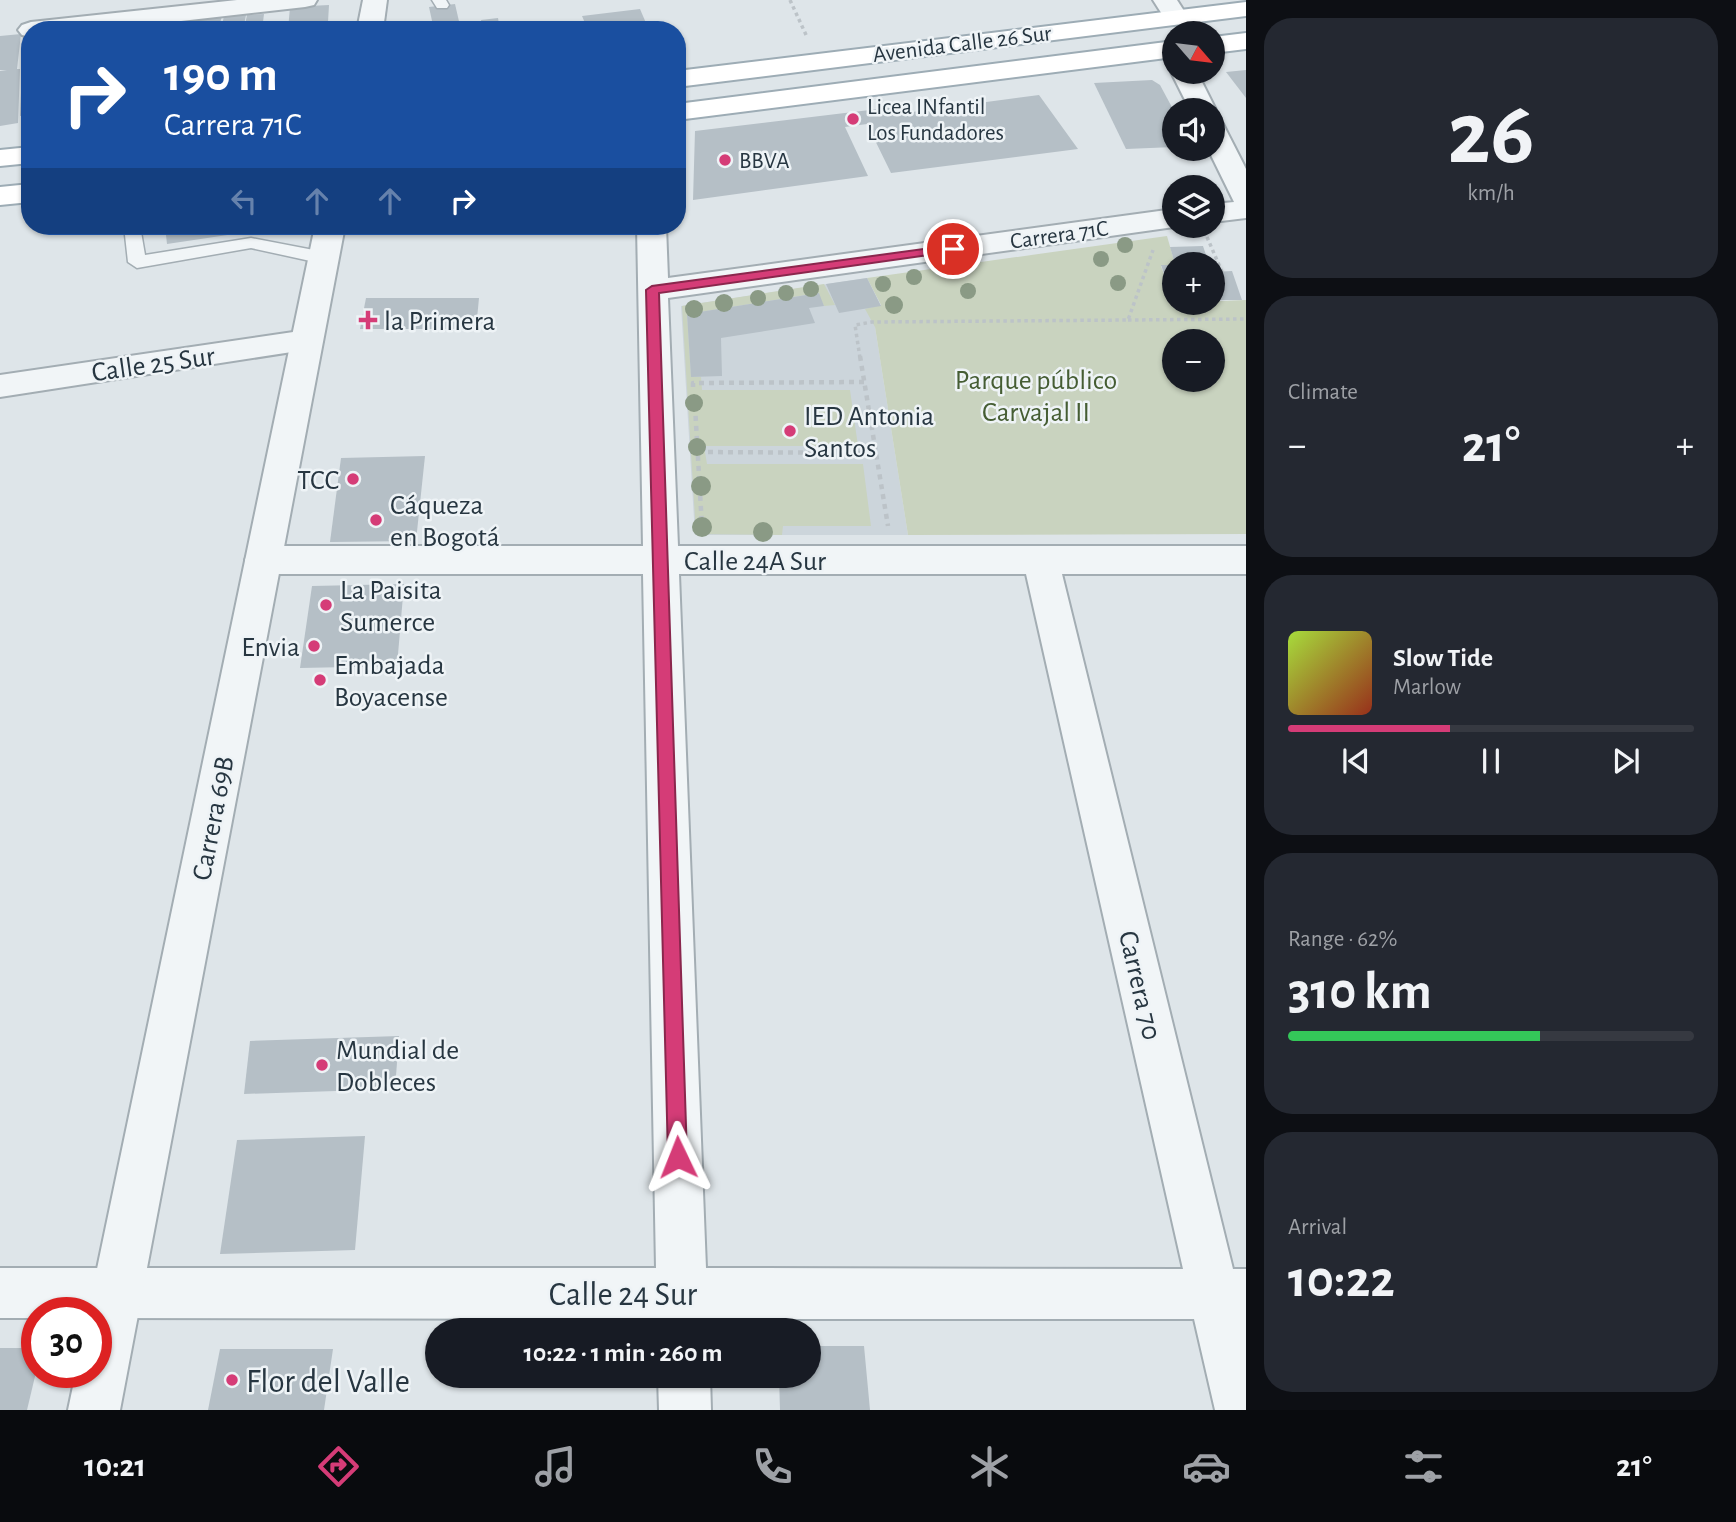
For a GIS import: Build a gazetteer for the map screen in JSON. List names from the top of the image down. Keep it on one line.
{"streets":{"main road":["Avenida Calle 26 Sur"],"street":["Carrera 71C","Calle 25 Sur","Calle 24A Sur","Carrera 69B","Carrera 70","Calle 24 Sur"]},"crossings":[["Calle 25 Sur","Carrera 69B"],["Calle 24A Sur","Carrera 69B"],["Calle 24A Sur","Carrera 70"],["Carrera 69B","Calle 24 Sur"],["Carrera 70","Calle 24 Sur"]],"parks":["Parque público Carvajal II"],"places":{"other":["Licea INfantil Los Fundadores","BBVA","IED Antonia Santos","TCC","Cáqueza en Bogotá","La Paisita Sumerce","Envia","Embajada Boyacense","Mundial de Dobleces","Flor del Valle"],"health":["la Primera"]},"north":"bottom right","page":{"tile":[["26","km/h"],"Climate",["Range · 62%","310 km"],["Arrival","10:22"]],"map_buttons":["+","−"],"turn":["190 m","Carrera 71C"],"heat":["−","21°","+"],"song":["Slow Tide","Marlow"],"limit":"30","trip":"10:22 · 1 min · 260 m","tabs":["10:21","21°"]}}
